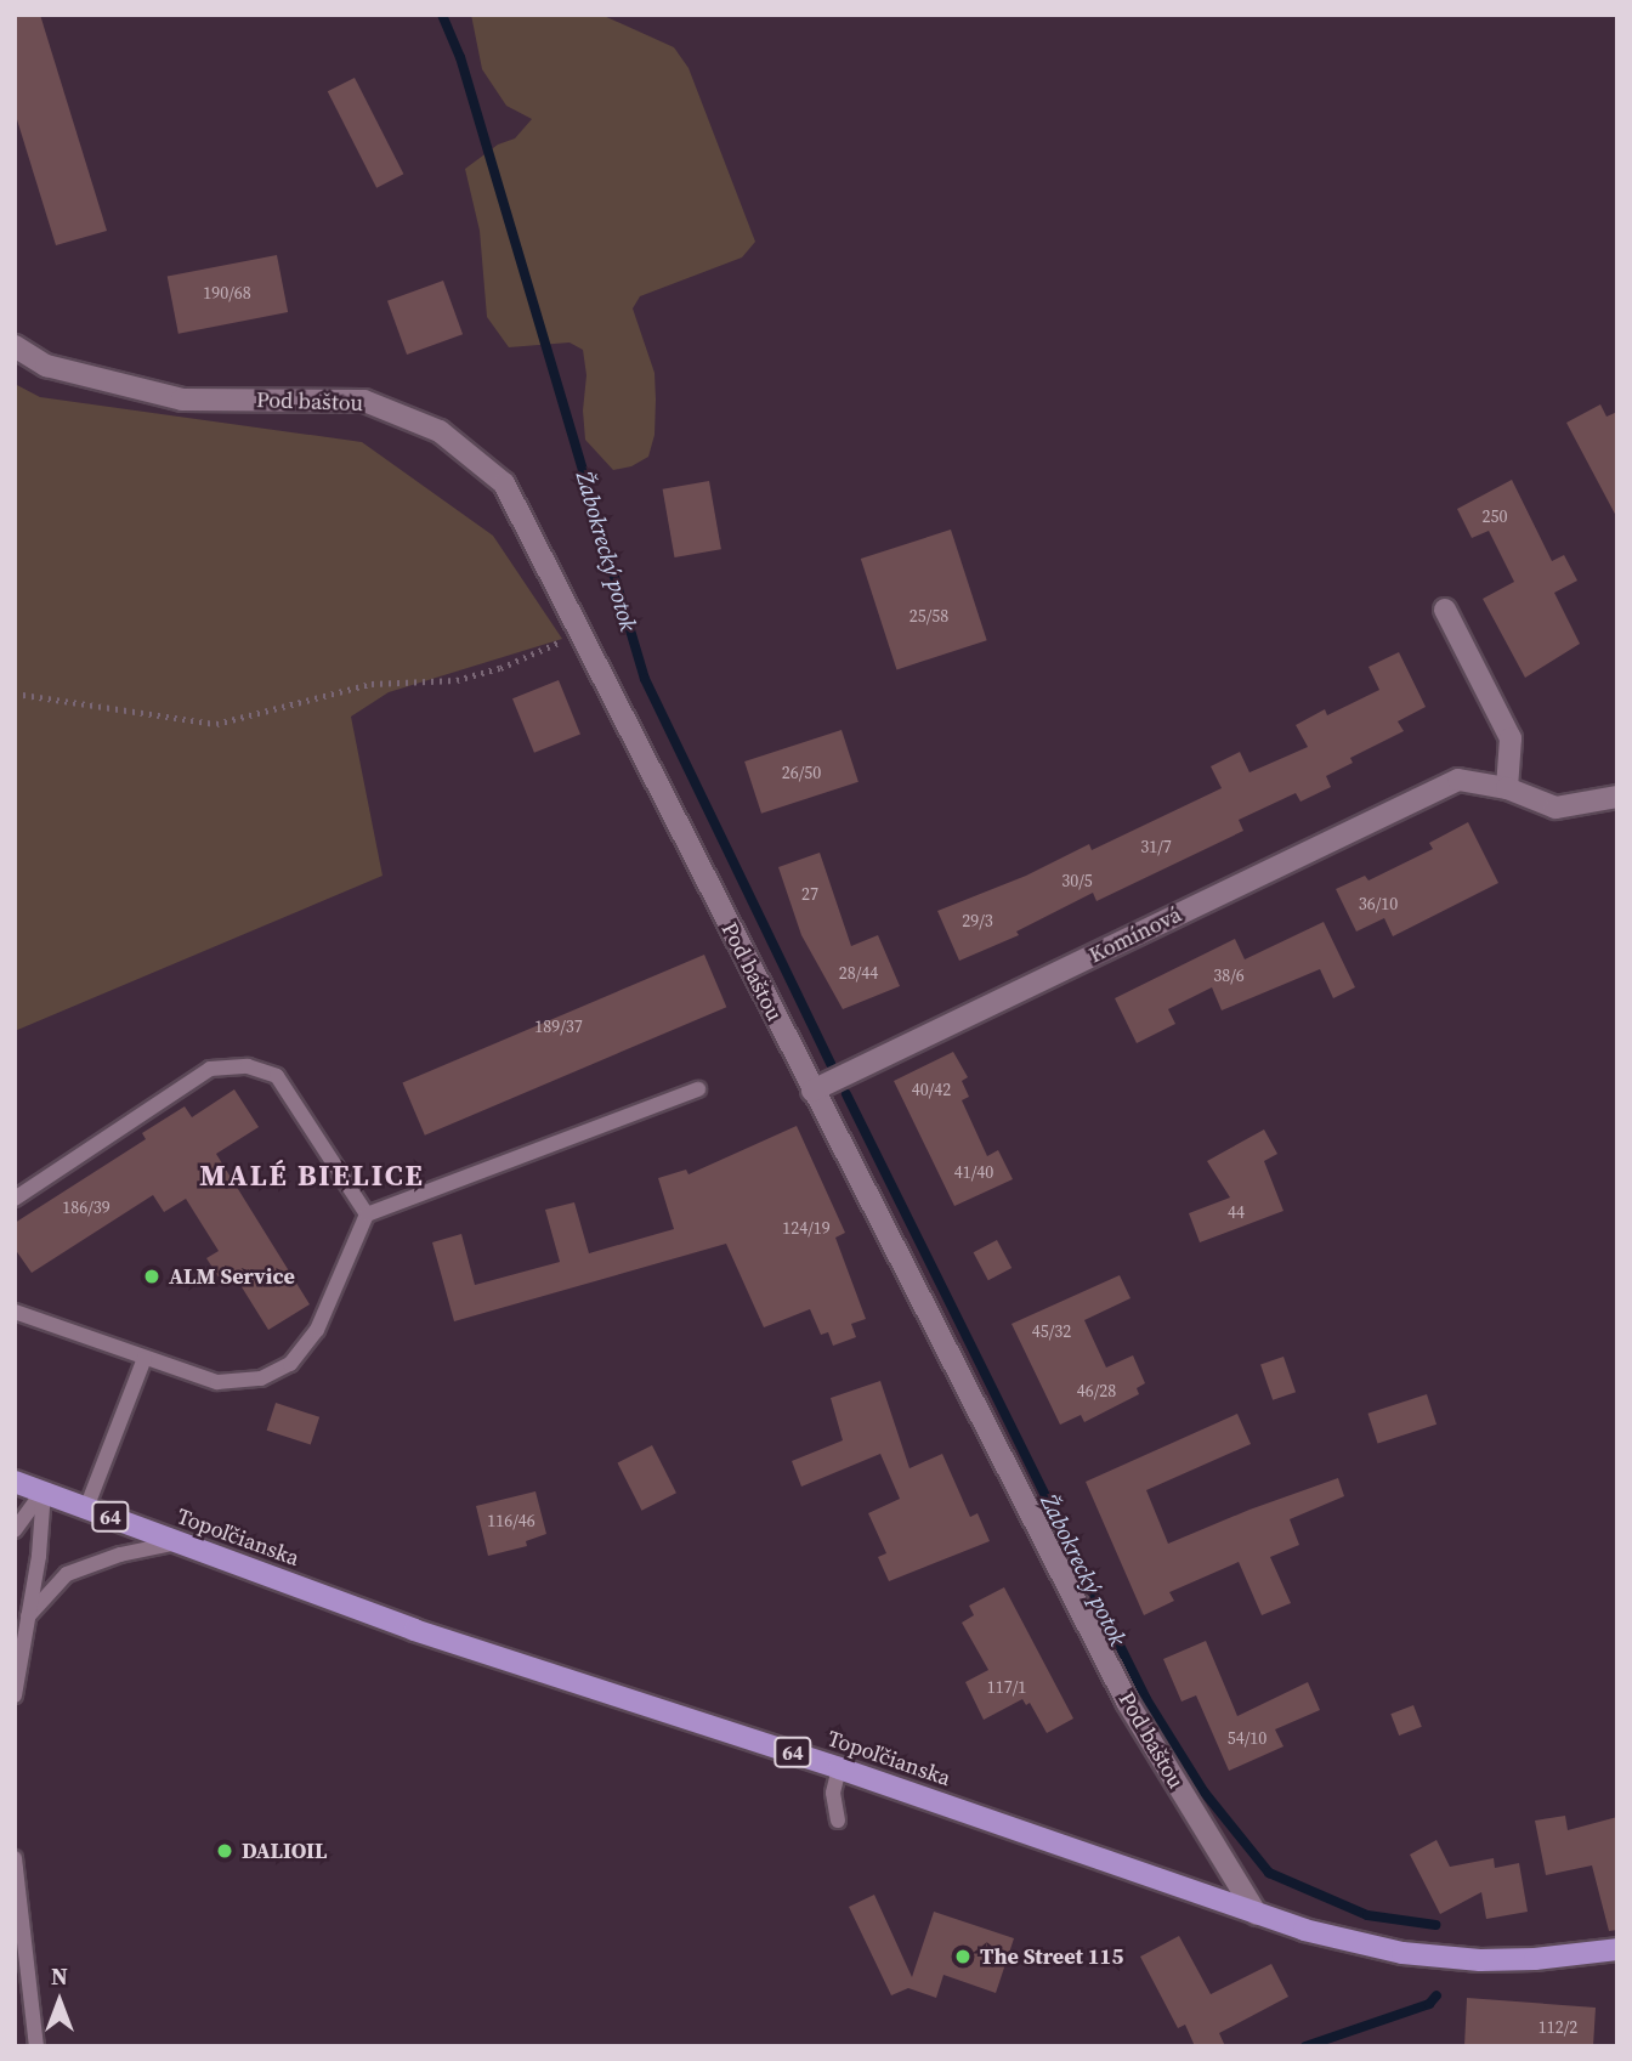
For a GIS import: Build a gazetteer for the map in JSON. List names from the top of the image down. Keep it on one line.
{"streets":{"main road":["64","Topoľčianska"],"street":["Pod baštou","Komínová"]},"crossings":[["Pod baštou","Komínová"],["Pod baštou","Topoľčianska"]],"districts":["MALÉ BIELICE"],"water":["Žabokrecký potok"],"places":["ALM Service","DALIOIL","The Street 115"],"house_numbers":["190/68","250","25/58","26/50","31/7","30/5","27","36/10","29/3","28/44","38/6","189/37","40/42","41/40","186/39","44","124/19","45/32","46/28","116/46","117/1","54/10","112/2"],"north":"top"}
